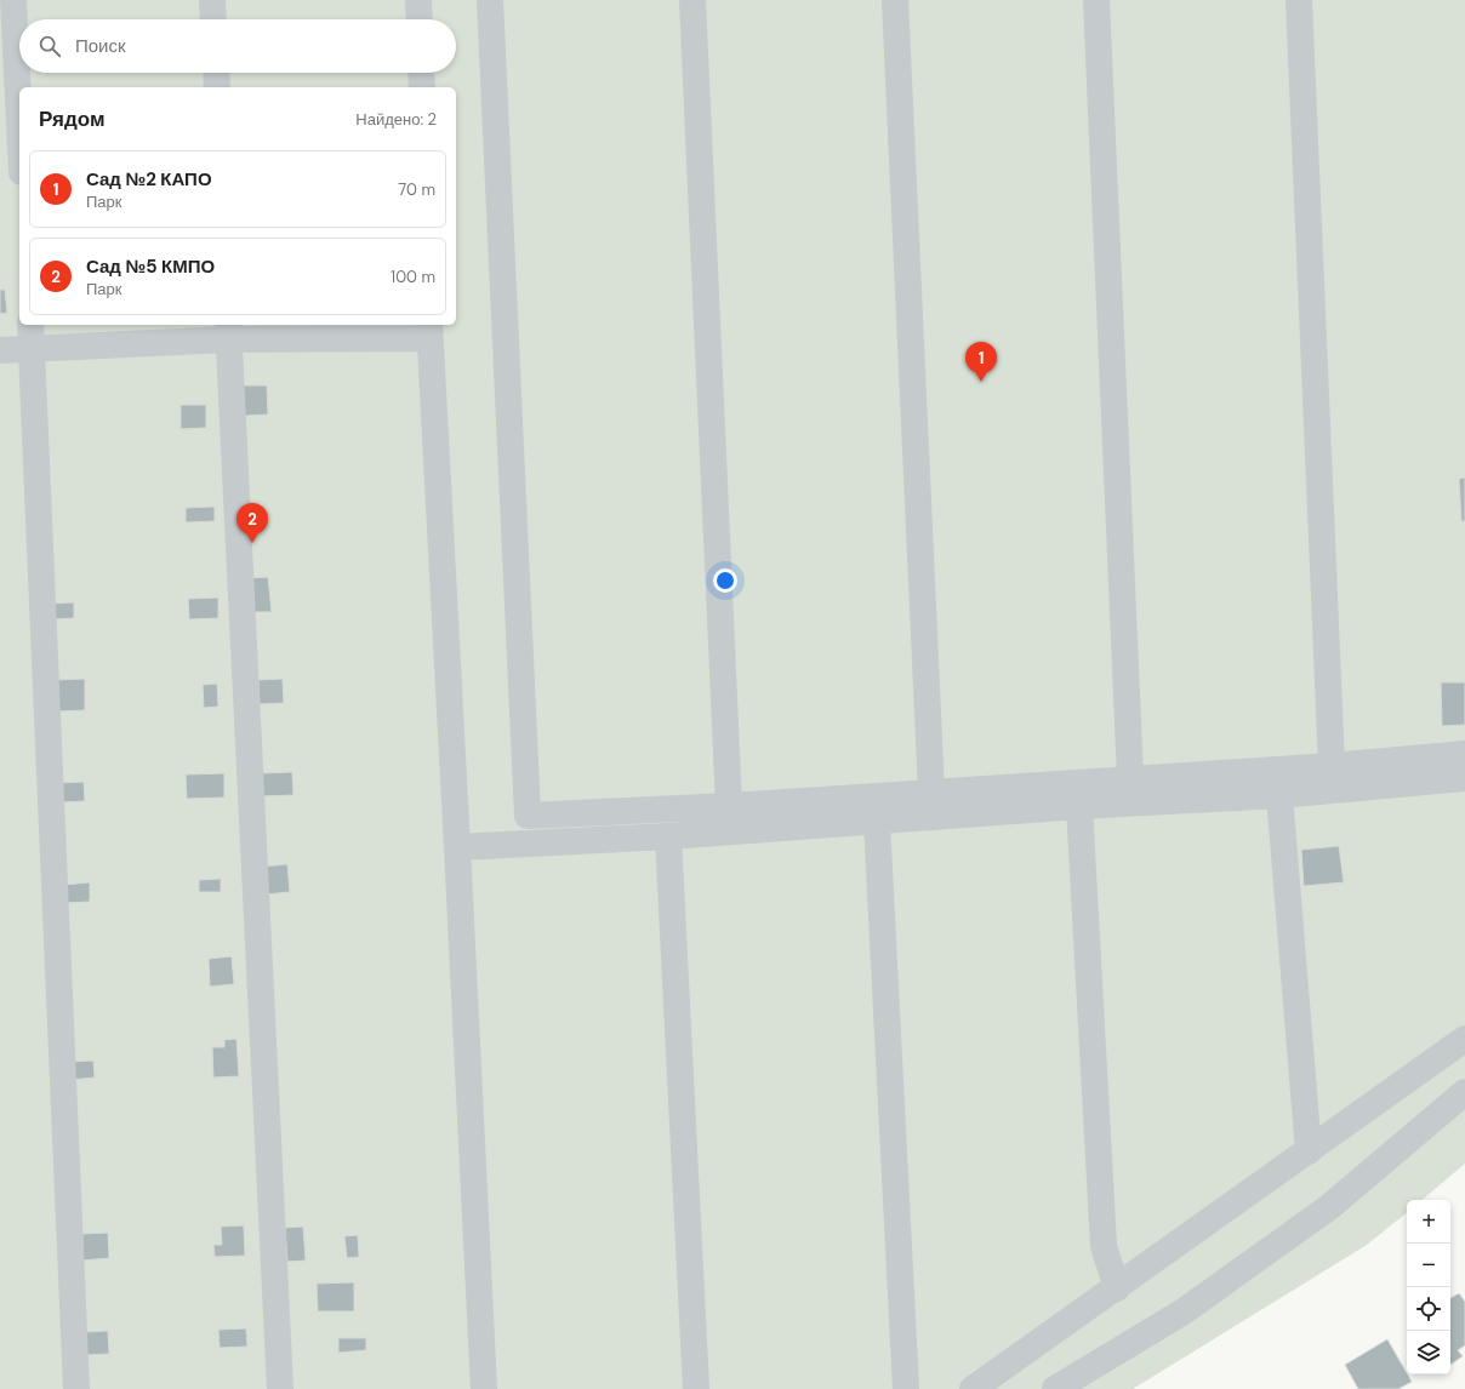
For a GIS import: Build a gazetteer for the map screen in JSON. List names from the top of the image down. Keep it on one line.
{"page":{"search":"Поиск","heading":["Рядом","Найдено: 2"],"list":[{"mark":"1","name":"Сад №2 КАПО","note":"Парк","value":"70 m"},{"mark":"2","name":"Сад №5 КМПО","note":"Парк","value":"100 m"}],"pins":["1","2"],"map_buttons":["+","−"]}}
